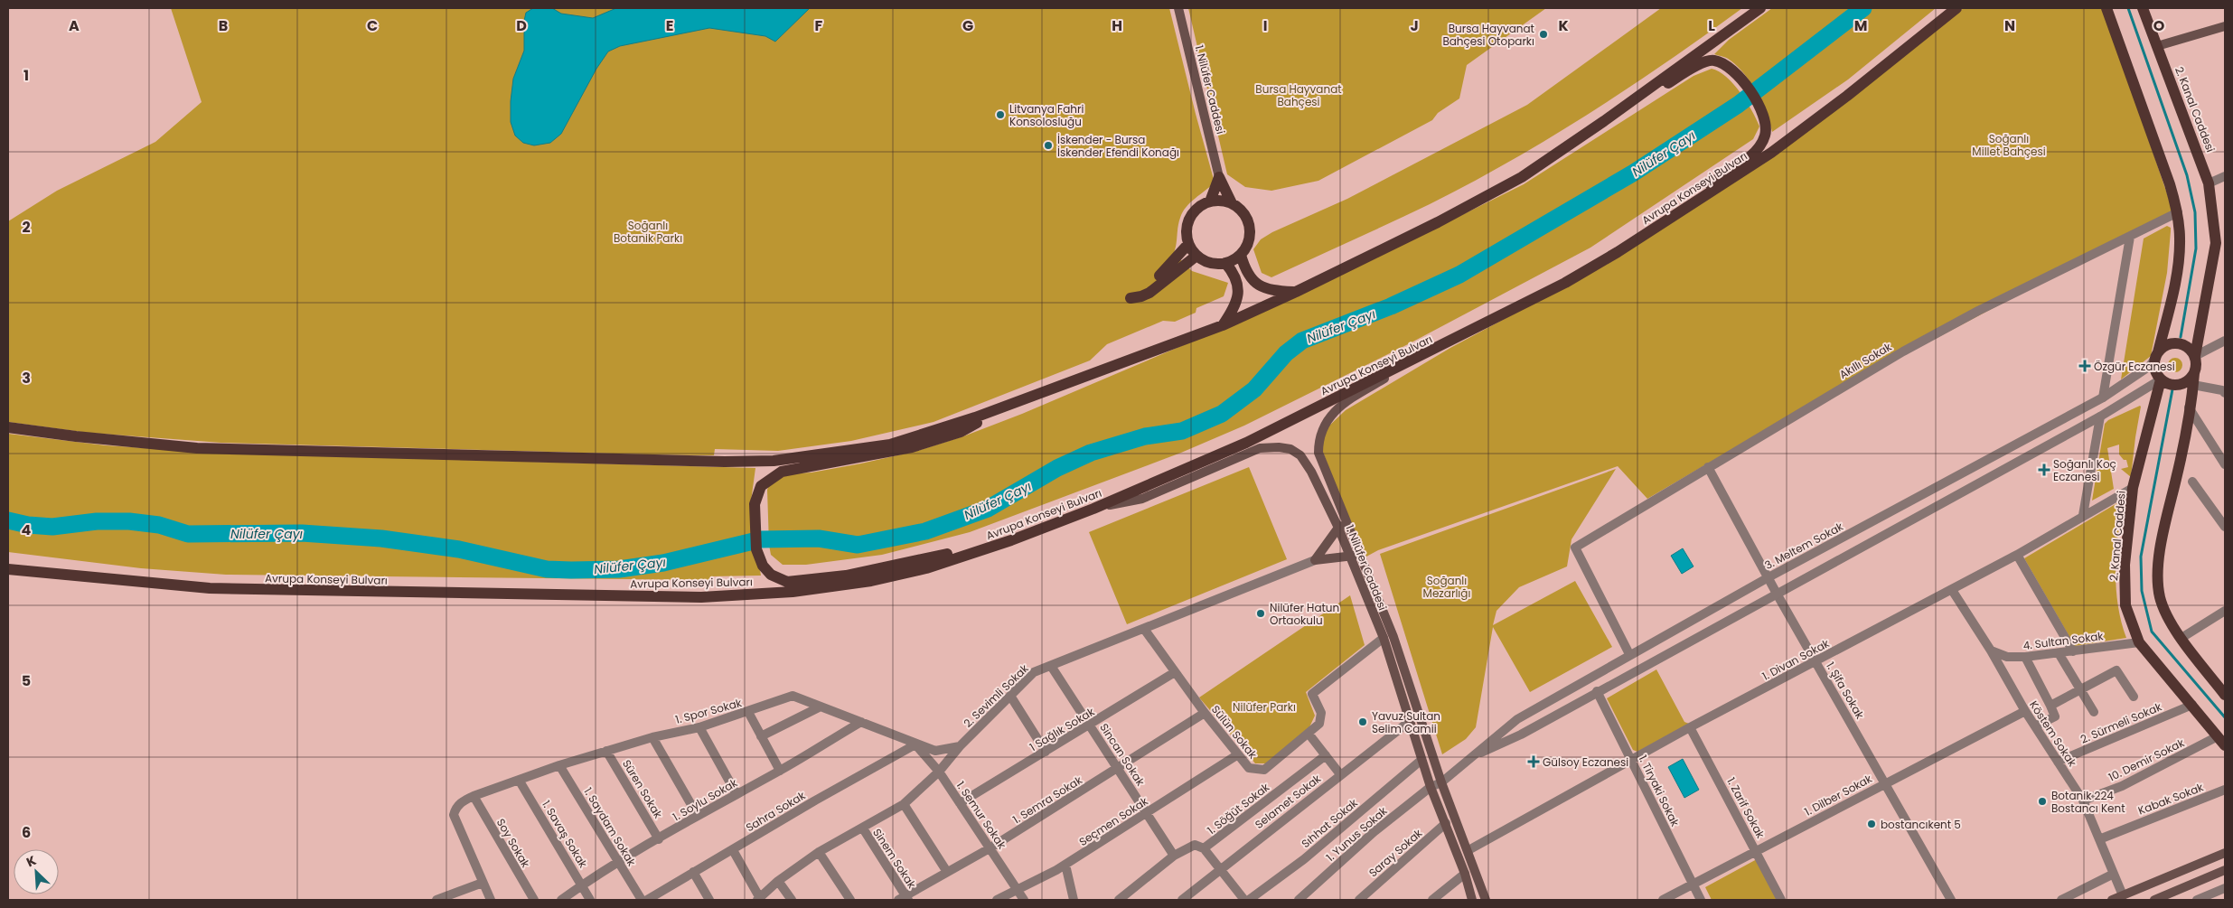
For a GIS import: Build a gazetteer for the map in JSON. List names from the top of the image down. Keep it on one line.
{"streets":{"main road":["1. Nilüfer Caddesi","2. Kanal Caddesi","Avrupa Konseyi Bulvarı"],"street":["Akıllı Sokak","3. Meltem Sokak","4. Sultan Sokak","1. Divan Sokak","1. Şifa Sokak","2. Sevimli Sokak","1. Spor Sokak","2. Sürmeli Sokak","1 Sağlık Sokak","Sülün Sokak","Köstem Sokak","Sincan Sokak","10. Demir Sokak","Süren Sokak","1. Tiryaki Sokak","1. Dilber Sokak","Kabak Sokak","1. Soylu Sokak","1. Semra Sokak","Selamet Sokak","1. Zarif Sokak","1. Söğüt Sokak","Sahra Sokak","1. Semur Sokak","Seçmen Sokak","Sıhhat Sokak","1. Saydam Sokak","1. Savaş Sokak","1. Yunus Sokak","Soy Sokak","Saray Sokak","Sinem Sokak"]},"crossings":[["1. Nilüfer Caddesi","Avrupa Konseyi Bulvarı"],["1. Nilüfer Caddesi","3. Meltem Sokak"],["1. Nilüfer Caddesi","1. Divan Sokak"],["1. Nilüfer Caddesi","Sülün Sokak"],["1. Nilüfer Caddesi","Selamet Sokak"],["1. Nilüfer Caddesi","Sıhhat Sokak"],["1. Nilüfer Caddesi","1. Yunus Sokak"],["1. Nilüfer Caddesi","Saray Sokak"],["2. Kanal Caddesi","3. Meltem Sokak"],["2. Kanal Caddesi","4. Sultan Sokak"],["2. Kanal Caddesi","1. Divan Sokak"],["2. Kanal Caddesi","2. Sürmeli Sokak"],["2. Kanal Caddesi","10. Demir Sokak"],["Akıllı Sokak","3. Meltem Sokak"],["Akıllı Sokak","1. Şifa Sokak"],["3. Meltem Sokak","1. Şifa Sokak"],["3. Meltem Sokak","1. Tiryaki Sokak"],["3. Meltem Sokak","1. Yunus Sokak"],["4. Sultan Sokak","Köstem Sokak"],["1. Divan Sokak","1. Şifa Sokak"],["1. Divan Sokak","Köstem Sokak"],["1. Divan Sokak","1. Tiryaki Sokak"],["1. Divan Sokak","1. Zarif Sokak"],["1. Şifa Sokak","1. Dilber Sokak"],["2. Sevimli Sokak","1. Spor Sokak"],["2. Sevimli Sokak","Sülün Sokak"],["2. Sevimli Sokak","Sincan Sokak"],["2. Sevimli Sokak","1. Semur Sokak"],["2. Sevimli Sokak","Sinem Sokak"],["1. Spor Sokak","Süren Sokak"],["1. Spor Sokak","1. Soylu Sokak"],["1. Spor Sokak","Sahra Sokak"],["1. Spor Sokak","1. Semur Sokak"],["1. Spor Sokak","1. Saydam Sokak"],["1. Spor Sokak","1. Savaş Sokak"],["1. Spor Sokak","Soy Sokak"],["2. Sürmeli Sokak","Köstem Sokak"],["1 Sağlık Sokak","Sülün Sokak"],["1 Sağlık Sokak","Sincan Sokak"],["1 Sağlık Sokak","1. Semur Sokak"],["Sülün Sokak","1. Semra Sokak"],["Sülün Sokak","Seçmen Sokak"],["Köstem Sokak","10. Demir Sokak"],["Köstem Sokak","1. Dilber Sokak"],["Köstem Sokak","Kabak Sokak"],["Sincan Sokak","1. Semra Sokak"],["Sincan Sokak","1. Söğüt Sokak"],["Sincan Sokak","Seçmen Sokak"],["Süren Sokak","1. Soylu Sokak"],["1. Tiryaki Sokak","1. Dilber Sokak"],["1. Dilber Sokak","1. Zarif Sokak"],["1. Soylu Sokak","1. Saydam Sokak"],["1. Soylu Sokak","1. Savaş Sokak"],["1. Semra Sokak","1. Semur Sokak"],["1. Semra Sokak","Sinem Sokak"],["Sahra Sokak","1. Semur Sokak"],["1. Semur Sokak","Seçmen Sokak"]],"water":["Nilüfer Çayı"],"parks":["Bursa Hayvanat Bahçesi","Soğanlı Millet Bahçesi","Soğanlı Botanik Parkı","Soğanlı Mezarlığı","Nilüfer Parkı"],"places":{"other":["Bursa Hayvanat Bahçesi Otoparkı","Litvanya Fahri Konsolosluğu","İskender - Bursa İskender Efendi Konağı","Nilüfer Hatun Ortaokulu","Yavuz Sultan Selim Camii","Botanik 224 Bostancı Kent","bostancıkent 5"],"health":["Özgür Eczanesi","Soğanlı Koç Eczanesi","Gülsoy Eczanesi"]},"north":"top left","grid":{"columns":["A","B","C","D","E","F","G","H","I","J","K","L","M","N","O"],"rows":["1","2","3","4","5","6"]}}
